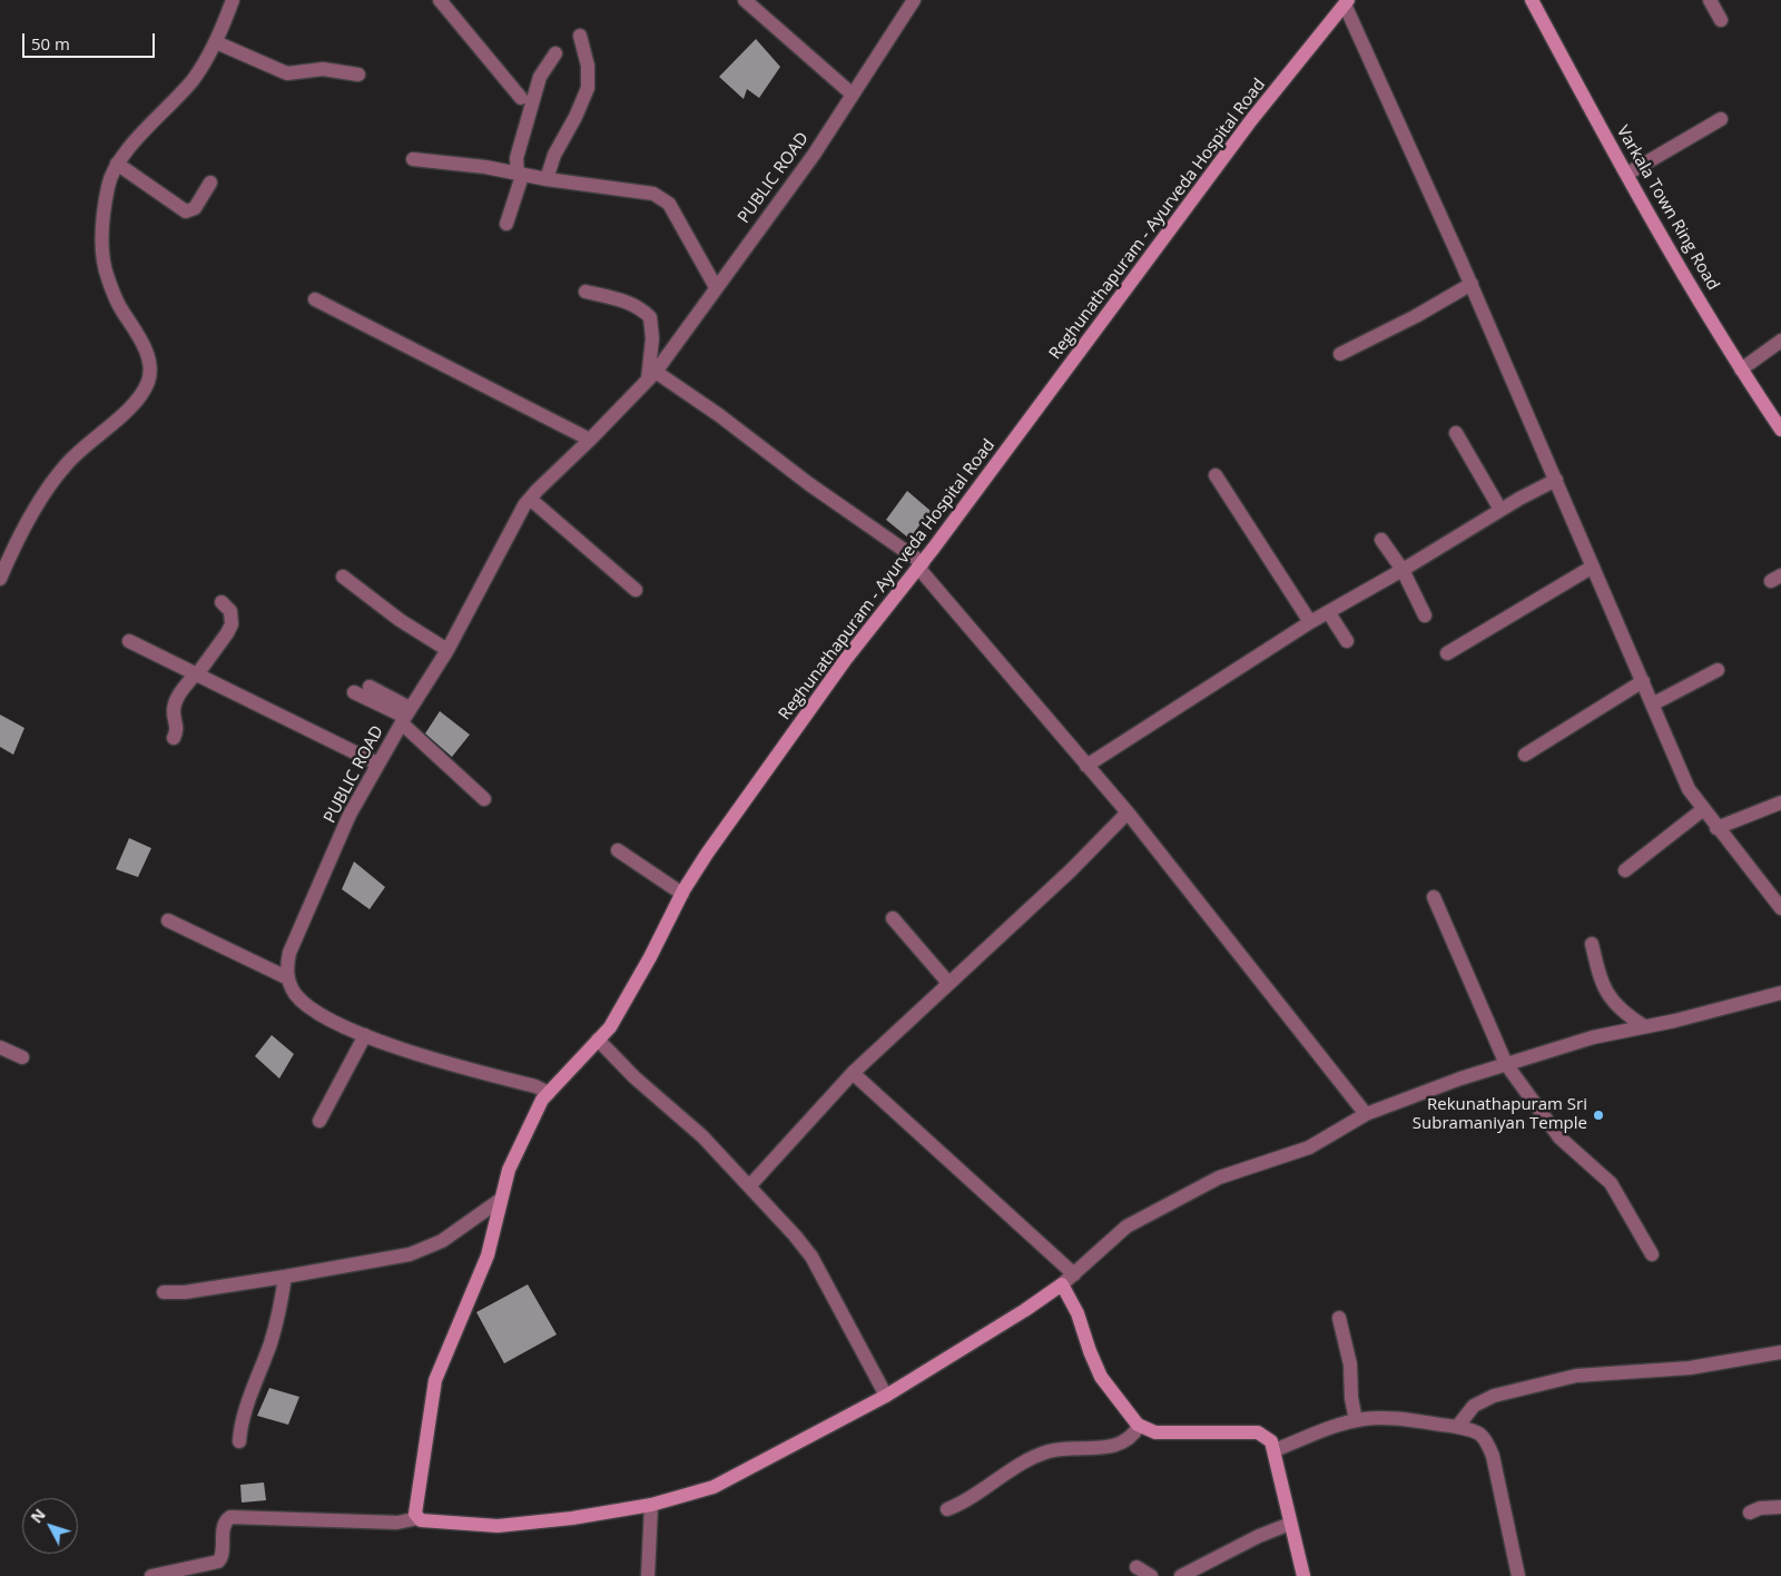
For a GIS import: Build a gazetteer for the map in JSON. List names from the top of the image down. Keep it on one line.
{"streets":{"main road":["Varkala Town Ring Road","Reghunathapuram - Ayurveda Hospital Road"],"street":["PUBLIC ROAD"]},"places":["Rekunathapuram Sri Subramaniyan Temple"],"scale_bar":"50 m","north":"top left"}
